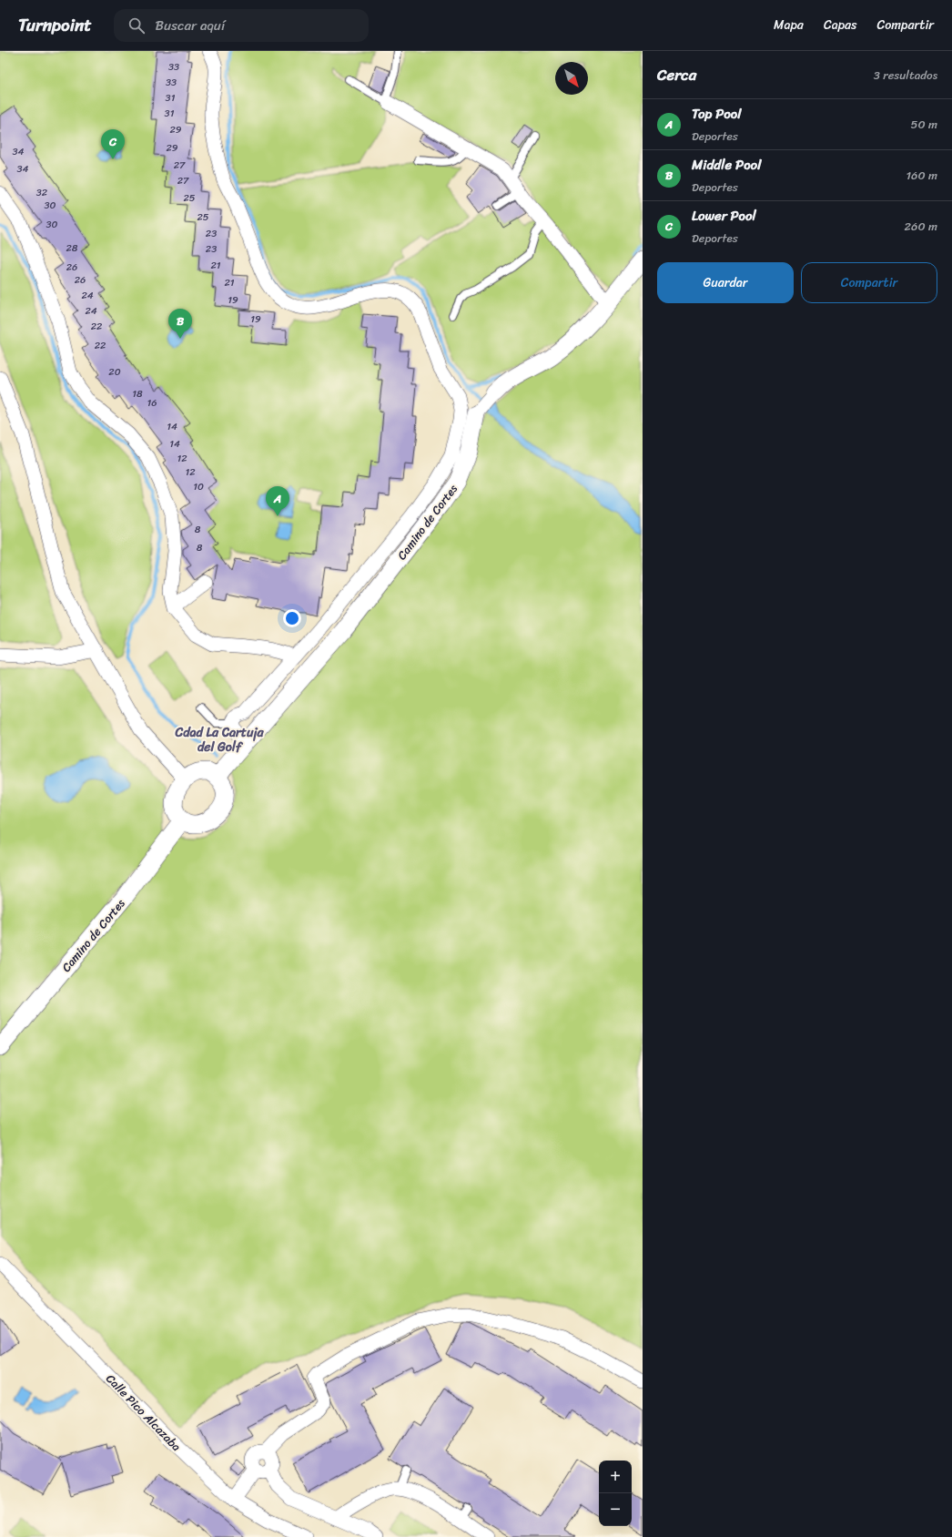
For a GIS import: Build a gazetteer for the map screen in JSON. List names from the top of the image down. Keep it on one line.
{"streets":{"street":["Camino de Cortes","Calle Pico Alcazaba"]},"districts":["Cdad La Cartuja del Golf"],"house_numbers":["33","33","31","31","29","29","34","27","34","27","32","25","30","25","30","23","28","23","21","26","26","21","24","19","24","19","22","22","20","18","16","14","14","12","12","10","8","8"],"north":"bottom right","page":{"header":"Turnpoint","search":"Buscar aquí","nav":["Mapa","Capas","Compartir"],"heading":["Cerca","3 resultados"],"list":[{"mark":"A","name":"Top Pool","note":"Deportes","value":"50 m"},{"mark":"B","name":"Middle Pool","note":"Deportes","value":"160 m"},{"mark":"C","name":"Lower Pool","note":"Deportes","value":"260 m"}],"pins":["C","B","A"],"buttons":["Guardar","Compartir"],"map_buttons":["+","−"]}}
